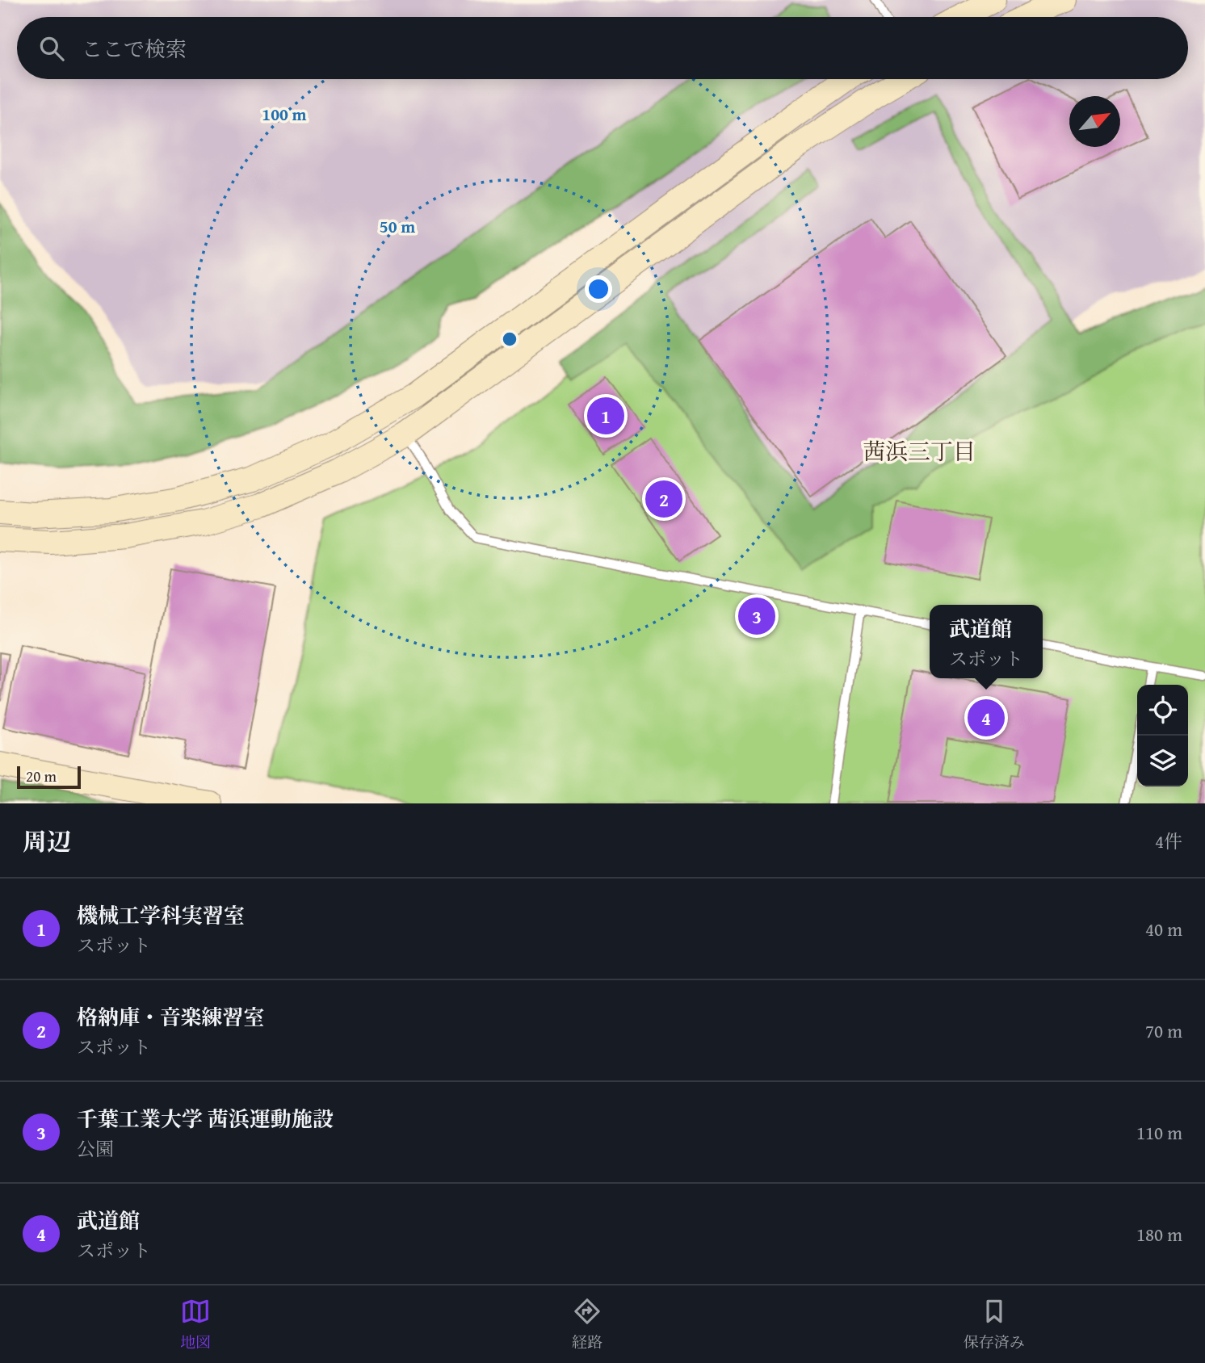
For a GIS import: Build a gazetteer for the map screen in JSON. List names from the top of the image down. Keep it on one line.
{"districts":["茜浜三丁目"],"scale_bar":"20 m","north":"top right","page":{"search":"ここで検索","pins":["1","2","3","4"],"popup":["武道館","スポット"],"scale":"20 m","heading":["周辺","4件"],"list":[{"mark":"1","name":"機械工学科実習室","note":"スポット","value":"40 m"},{"mark":"2","name":"格納庫 ･ 音楽練習室","note":"スポット","value":"70 m"},{"mark":"3","name":"千葉工業大学 茜浜運動施設","note":"公園","value":"110 m"},{"mark":"4","name":"武道館","note":"スポット","value":"180 m"}],"nav":["地図","経路","保存済み"]},"rings":["100 m","50 m"]}
